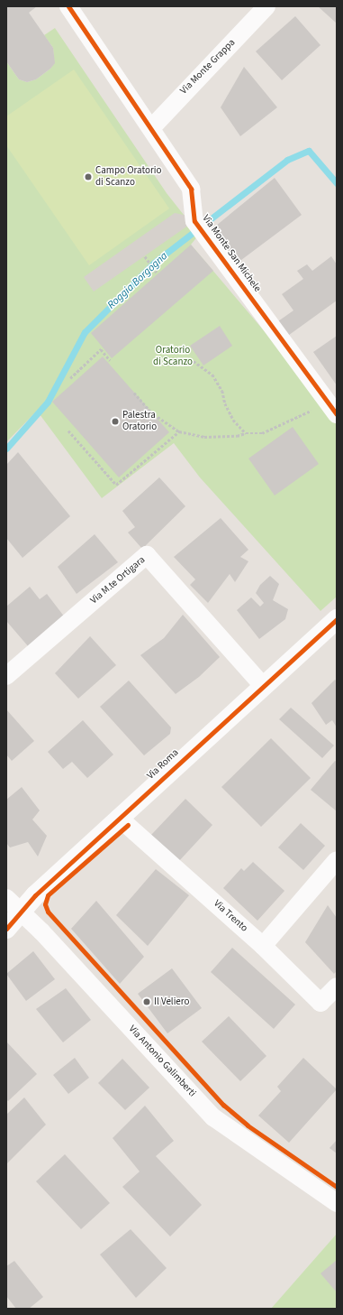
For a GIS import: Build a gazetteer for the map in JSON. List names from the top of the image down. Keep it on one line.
{"streets":{"street":["Via Monte Grappa","Via Monte San Michele","Via M.te Ortigara","Via Roma","Via Trento","Via Antonio Galimberti"]},"crossings":[["Via Monte Grappa","Via Monte San Michele"],["Via M.te Ortigara","Via Roma"],["Via Roma","Via Trento"],["Via Roma","Via Antonio Galimberti"]],"water":["Roggia Borgogna"],"parks":["Oratorio di Scanzo"],"places":["Campo Oratorio di Scanzo","Palestra Oratorio","Il Veliero"]}
